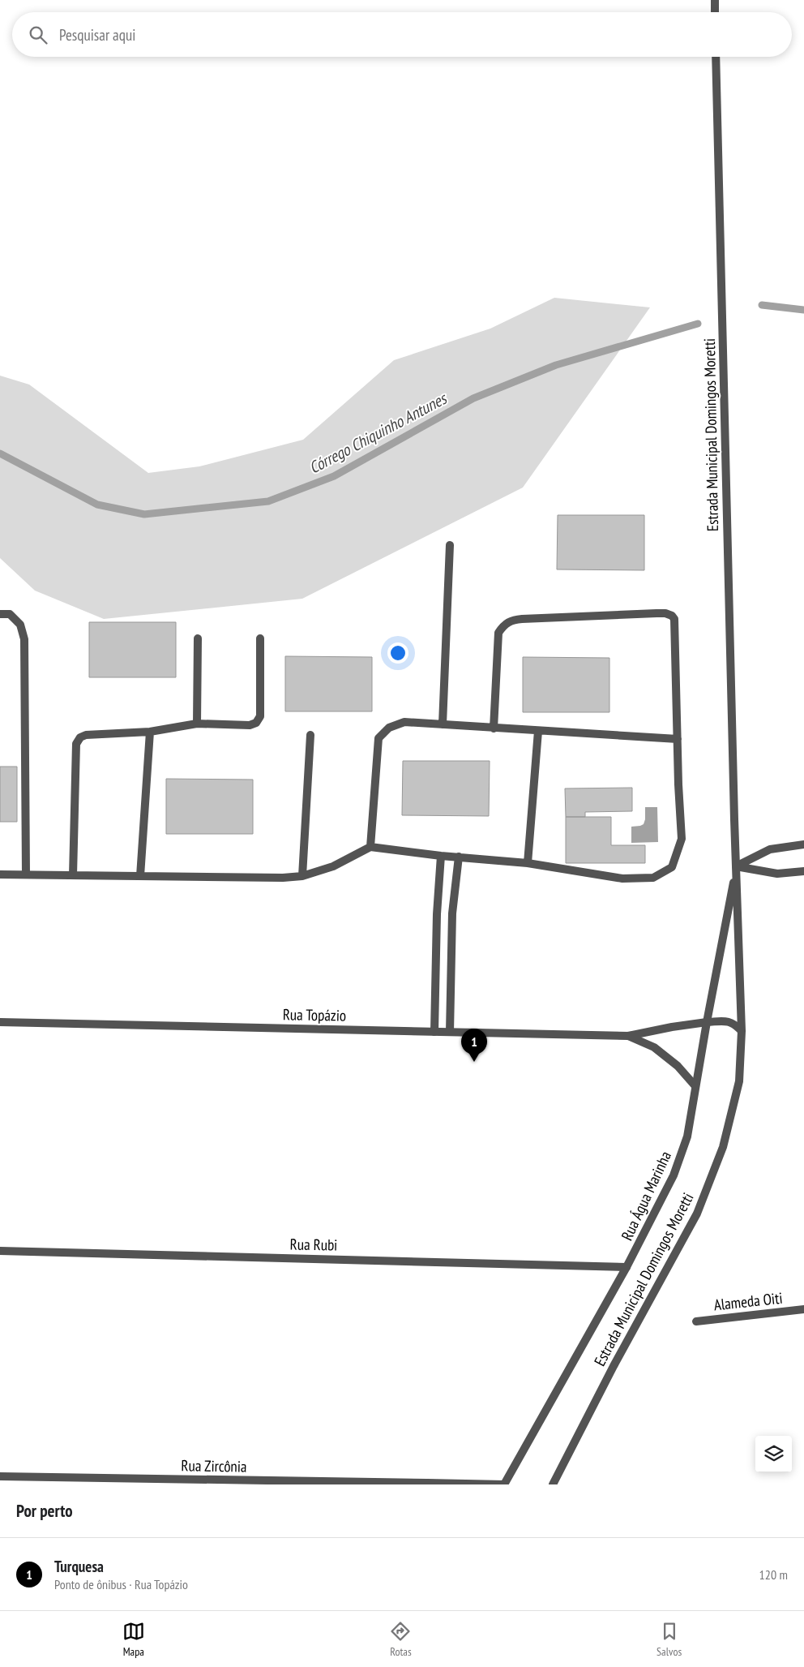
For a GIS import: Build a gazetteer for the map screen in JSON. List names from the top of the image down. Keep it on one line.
{"streets":{"street":["Estrada Municipal Domingos Moretti","Rua Topázio","Rua Água Marinha","Rua Rubi","Alameda Oiti","Rua Zircônia"]},"crossings":[["Estrada Municipal Domingos Moretti","Rua Água Marinha"],["Rua Água Marinha","Rua Rubi"],["Rua Água Marinha","Rua Zircônia"]],"water":["Córrego Chiquinho Antunes"],"page":{"search":"Pesquisar aqui","pins":"1","heading":"Por perto","list":[{"mark":"1","name":"Turquesa","note":"Ponto de ônibus · Rua Topázio","value":"120 m"}],"nav":["Mapa","Rotas","Salvos"]}}
